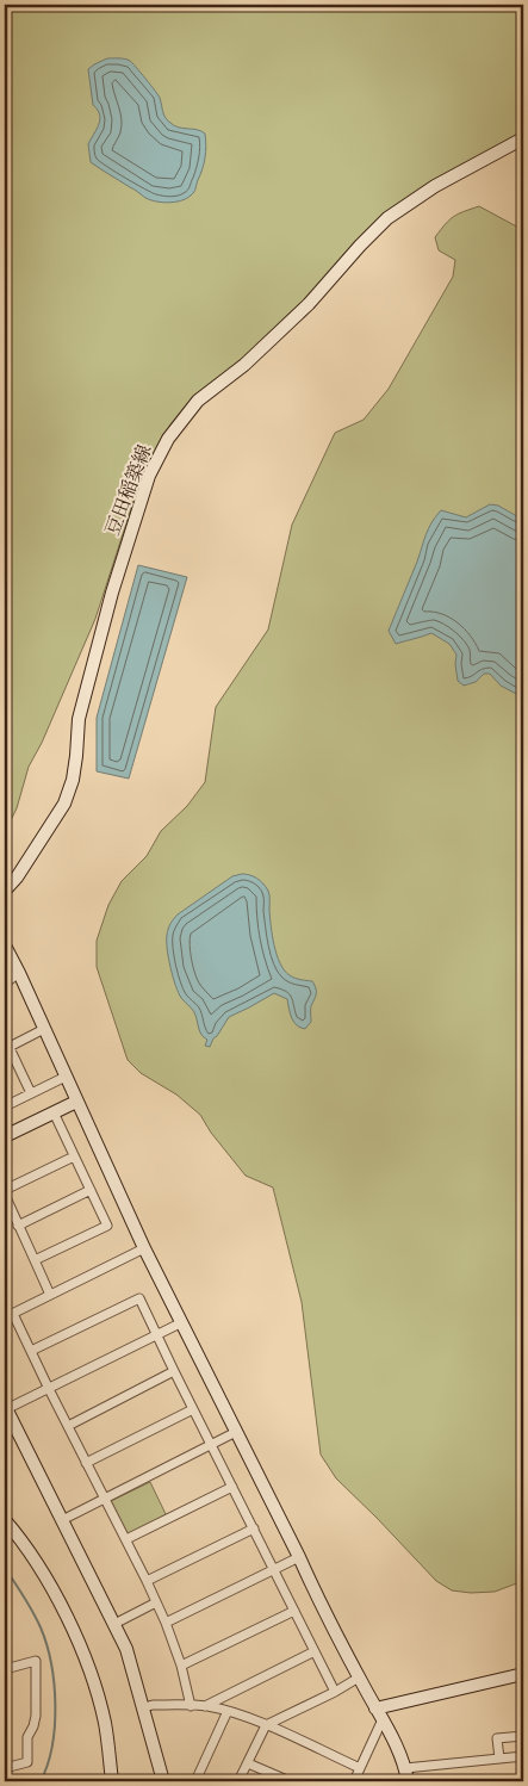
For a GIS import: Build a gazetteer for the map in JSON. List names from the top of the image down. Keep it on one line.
{"streets":{"street":["豆田稲築線"]}}
